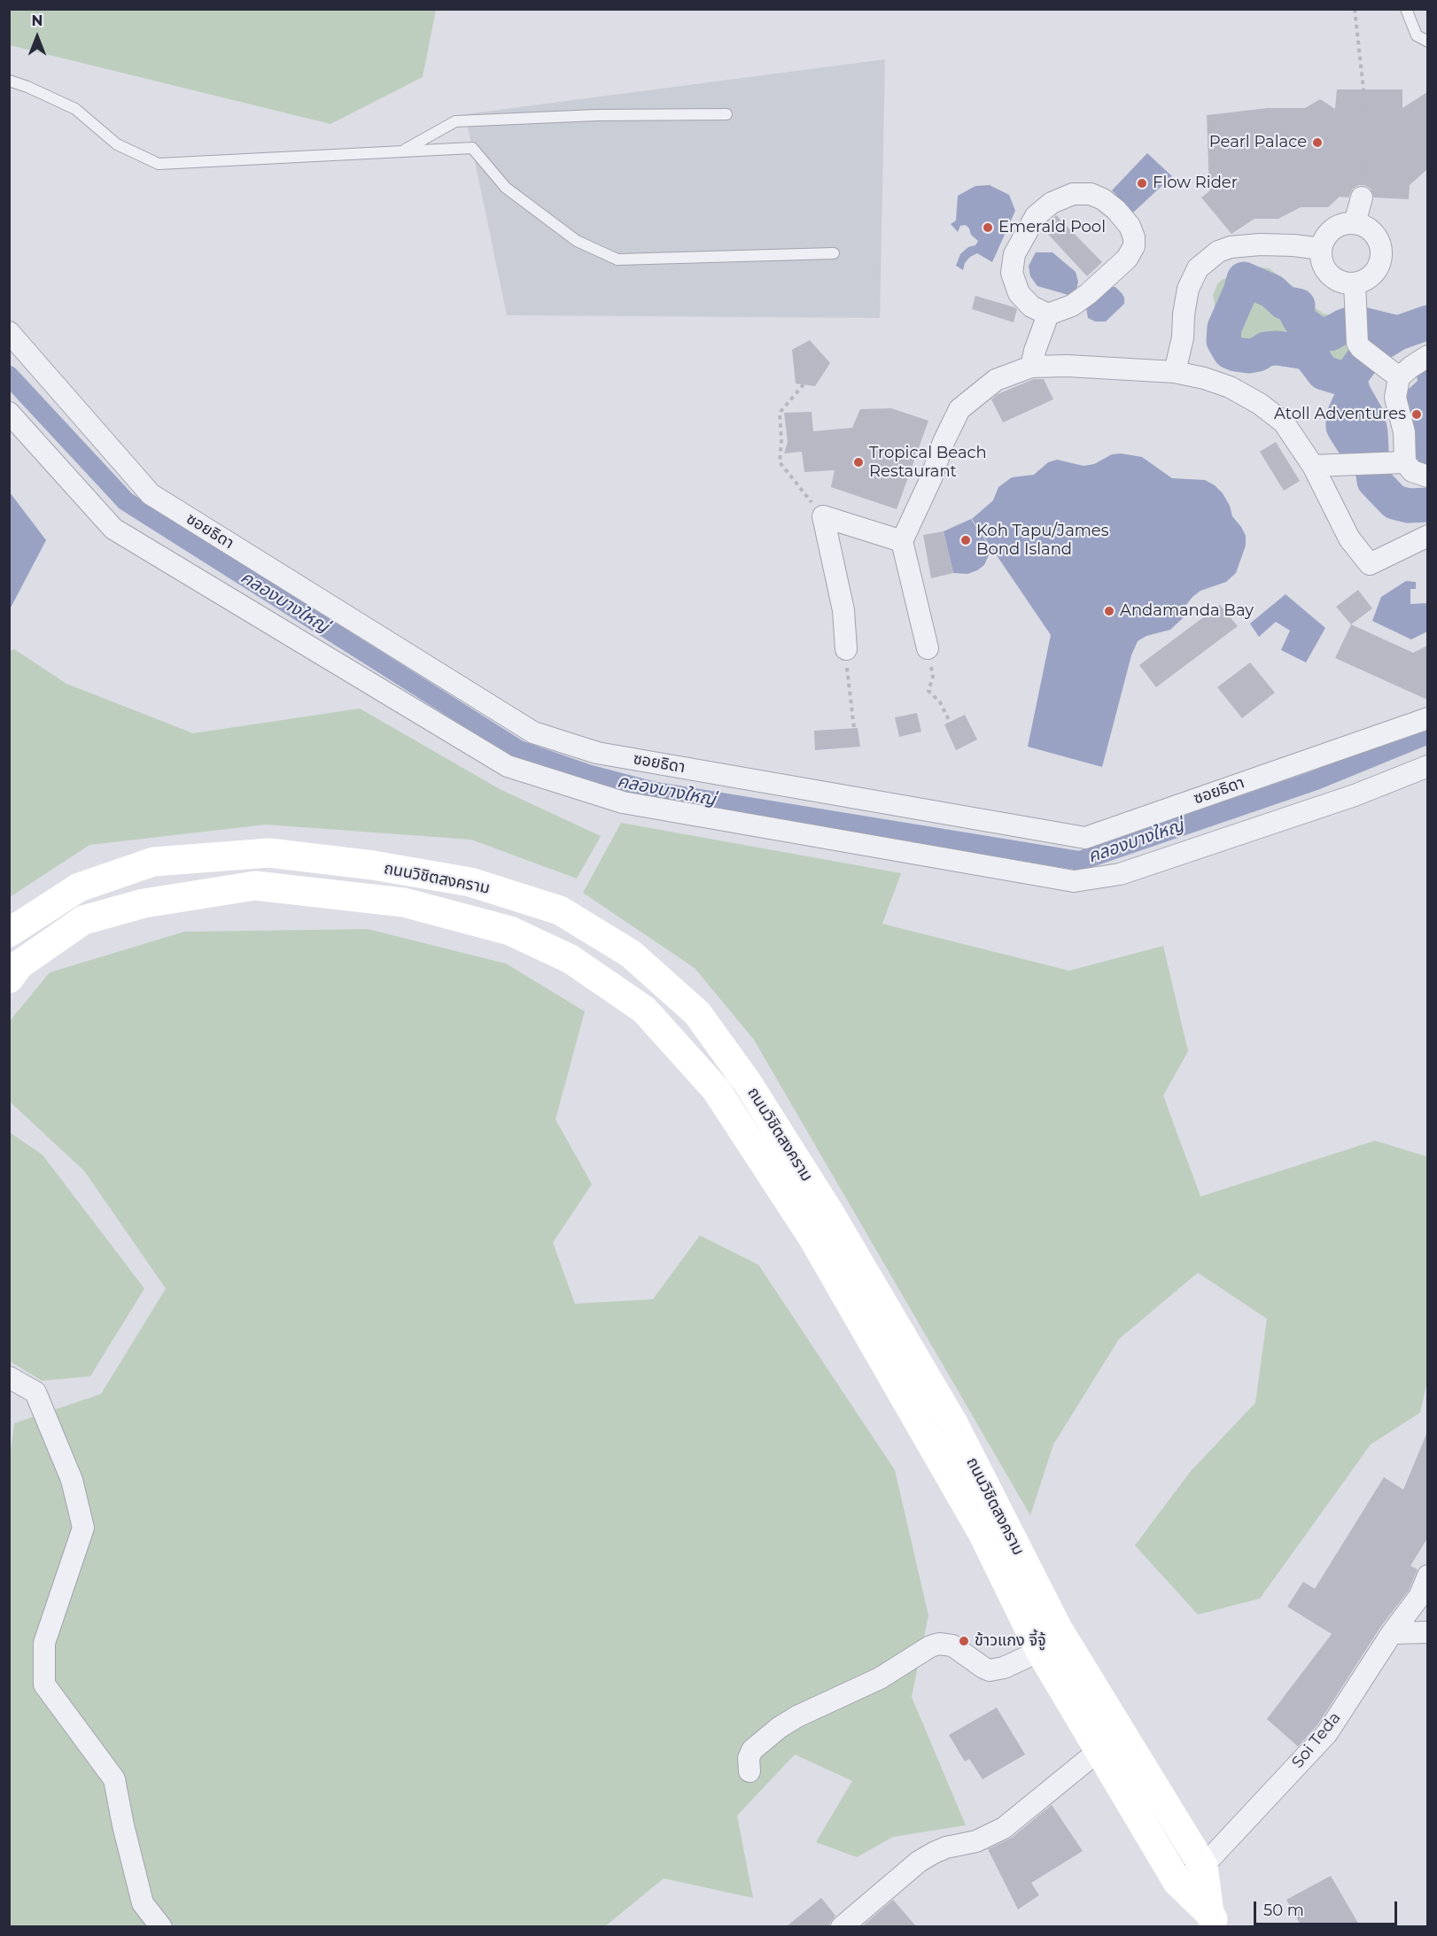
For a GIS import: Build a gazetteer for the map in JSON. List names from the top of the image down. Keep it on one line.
{"streets":{"main road":["ถนนวิชิตสงคราม"],"street":["ซอยธิดา","Soi Teda"]},"crossings":[["ถนนวิชิตสงคราม","Soi Teda"]],"water":["คลองบางใหญ่"],"places":["Pearl Palace","Flow Rider","Emerald Pool","Atoll Adventures","Tropical Beach Restaurant","Koh Tapu/James Bond Island","Andamanda Bay","ข้าวแกง จี้จู้"],"scale_bar":"50 m","north":"top"}
